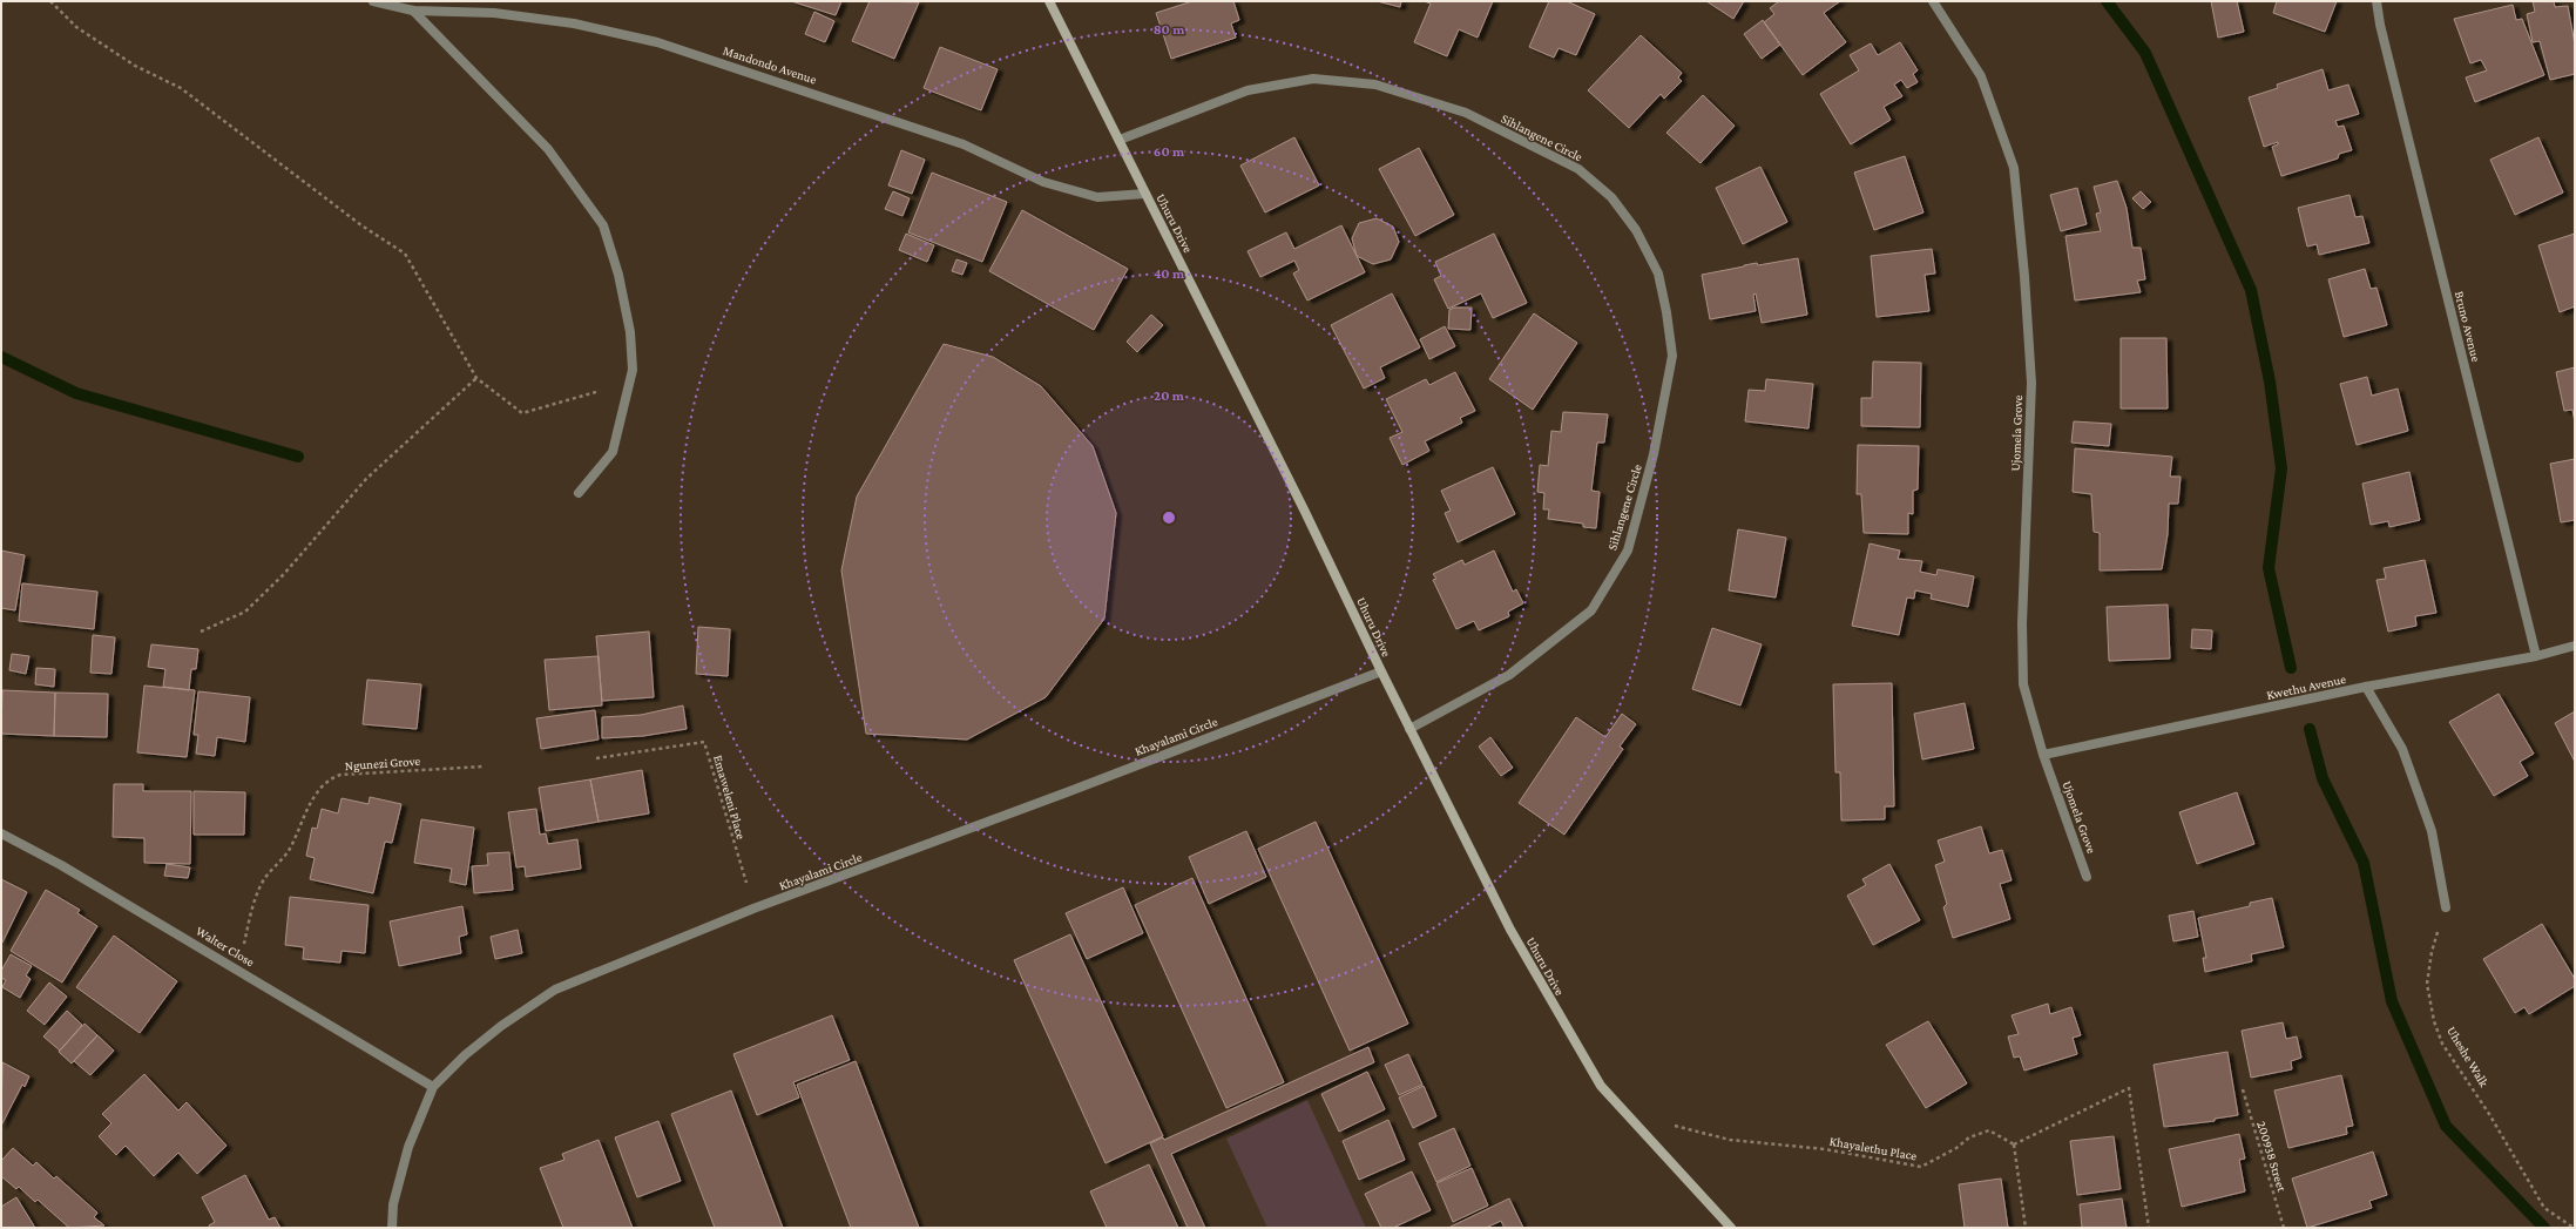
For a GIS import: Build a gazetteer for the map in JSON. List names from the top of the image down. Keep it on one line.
{"streets":{"street":["Mandondo Avenue","Sihlangene Circle","Uhuru Drive","Bruno Avenue","Ujomela Grove","Kwethu Avenue","Khayalami Circle","Walter Close"],"path":["Ngunezi Grove","Emaweleni Place","Uheshe Walk","Khayalethu Place","200938 Street"]},"crossings":[["Mandondo Avenue","Uhuru Drive"],["Sihlangene Circle","Uhuru Drive"],["Uhuru Drive","Khayalami Circle"],["Uhuru Drive","Khayalethu Place"],["Bruno Avenue","Kwethu Avenue"],["Ujomela Grove","Kwethu Avenue"],["Khayalami Circle","Emaweleni Place"],["Khayalami Circle","Walter Close"],["Ngunezi Grove","Walter Close"]],"rings":["80 m","60 m","40 m","20 m"]}
